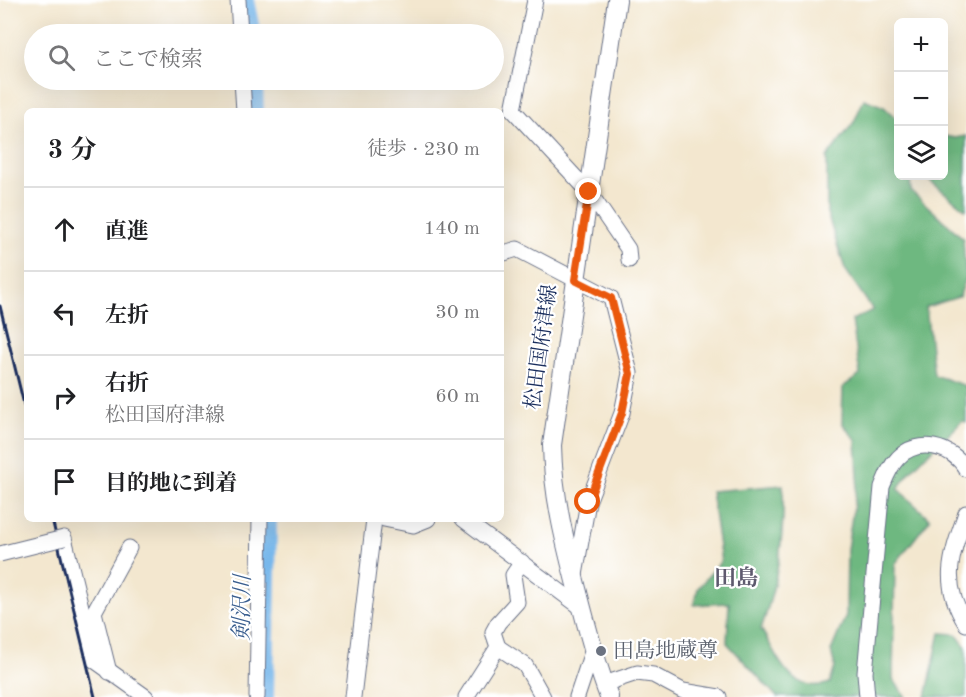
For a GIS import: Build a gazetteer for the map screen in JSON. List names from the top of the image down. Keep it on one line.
{"streets":{"main road":["松田国府津線"]},"districts":["田島"],"water":["剣沢川"],"places":["田島地蔵尊"],"page":{"map_buttons":["+","−"],"search":"ここで検索","heading":["3 分","徒歩 · 230 m"],"list":[["直進","140 m"],["左折","30 m"],["右折","松田国府津線","60 m"],"目的地に到着"]}}
